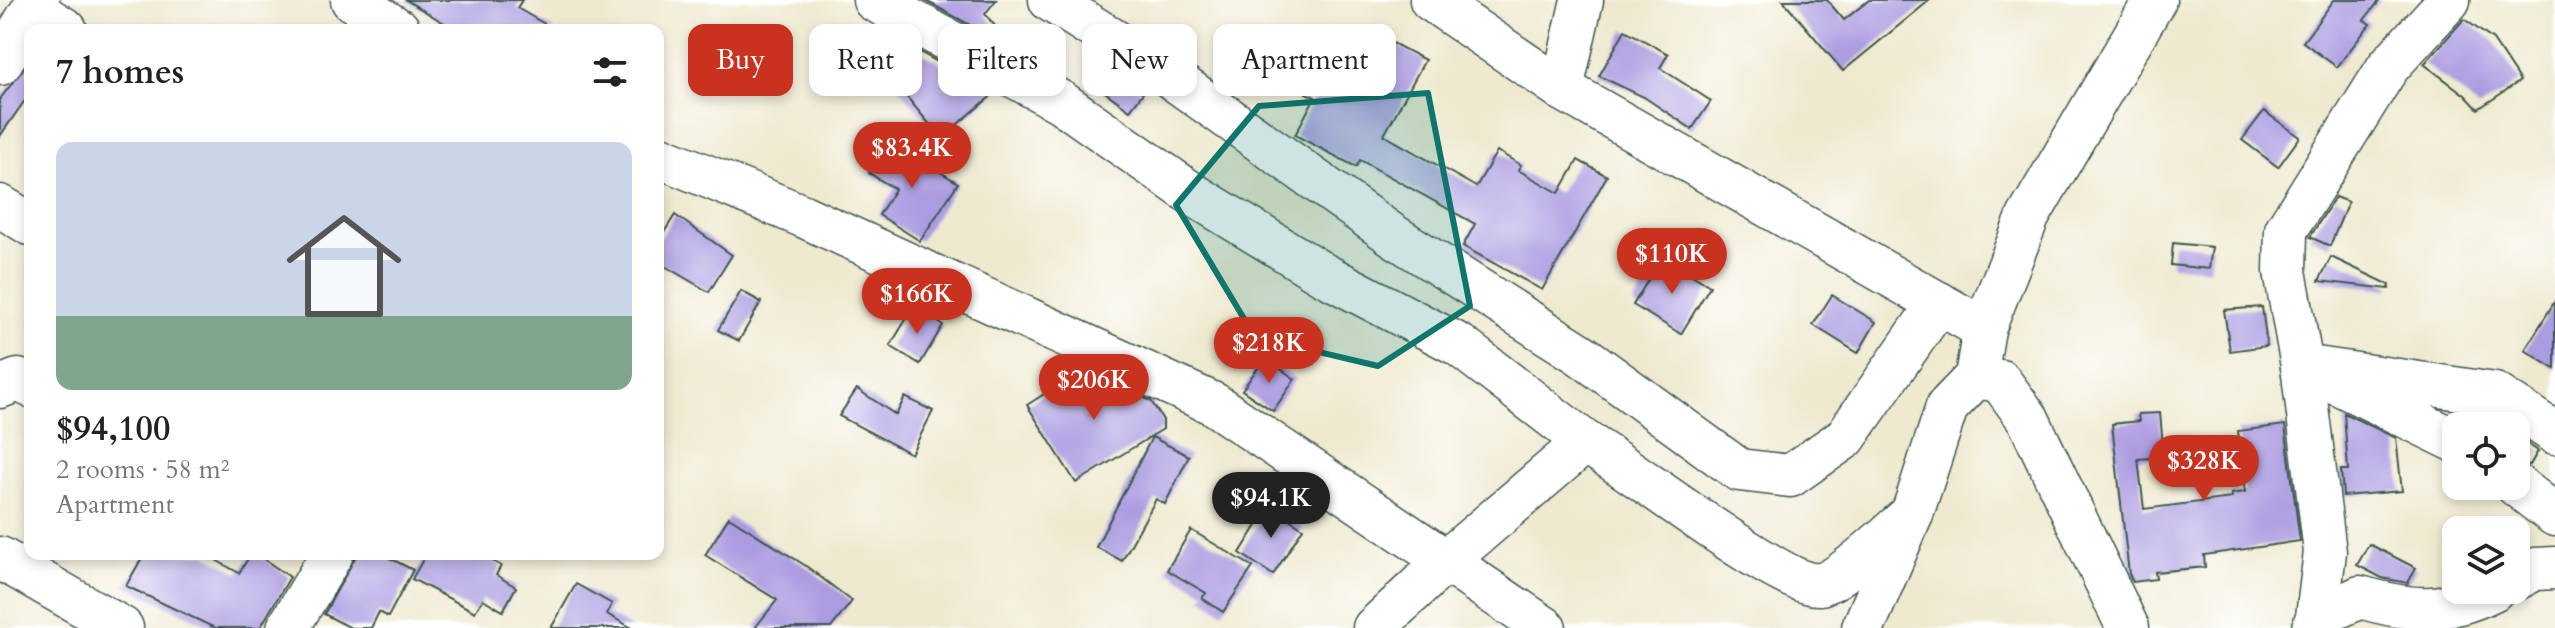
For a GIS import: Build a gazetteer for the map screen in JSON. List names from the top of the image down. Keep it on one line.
{"page":{"chip":["Buy","Rent","Filters","New","Apartment"],"heading":"7 homes","list":[{"name":"$94,100","note":"2 rooms · 58 m² · Apartment"}],"price":["$83.4K","$110K","$166K","$218K","$206K","$328K","$94.1K"]}}
